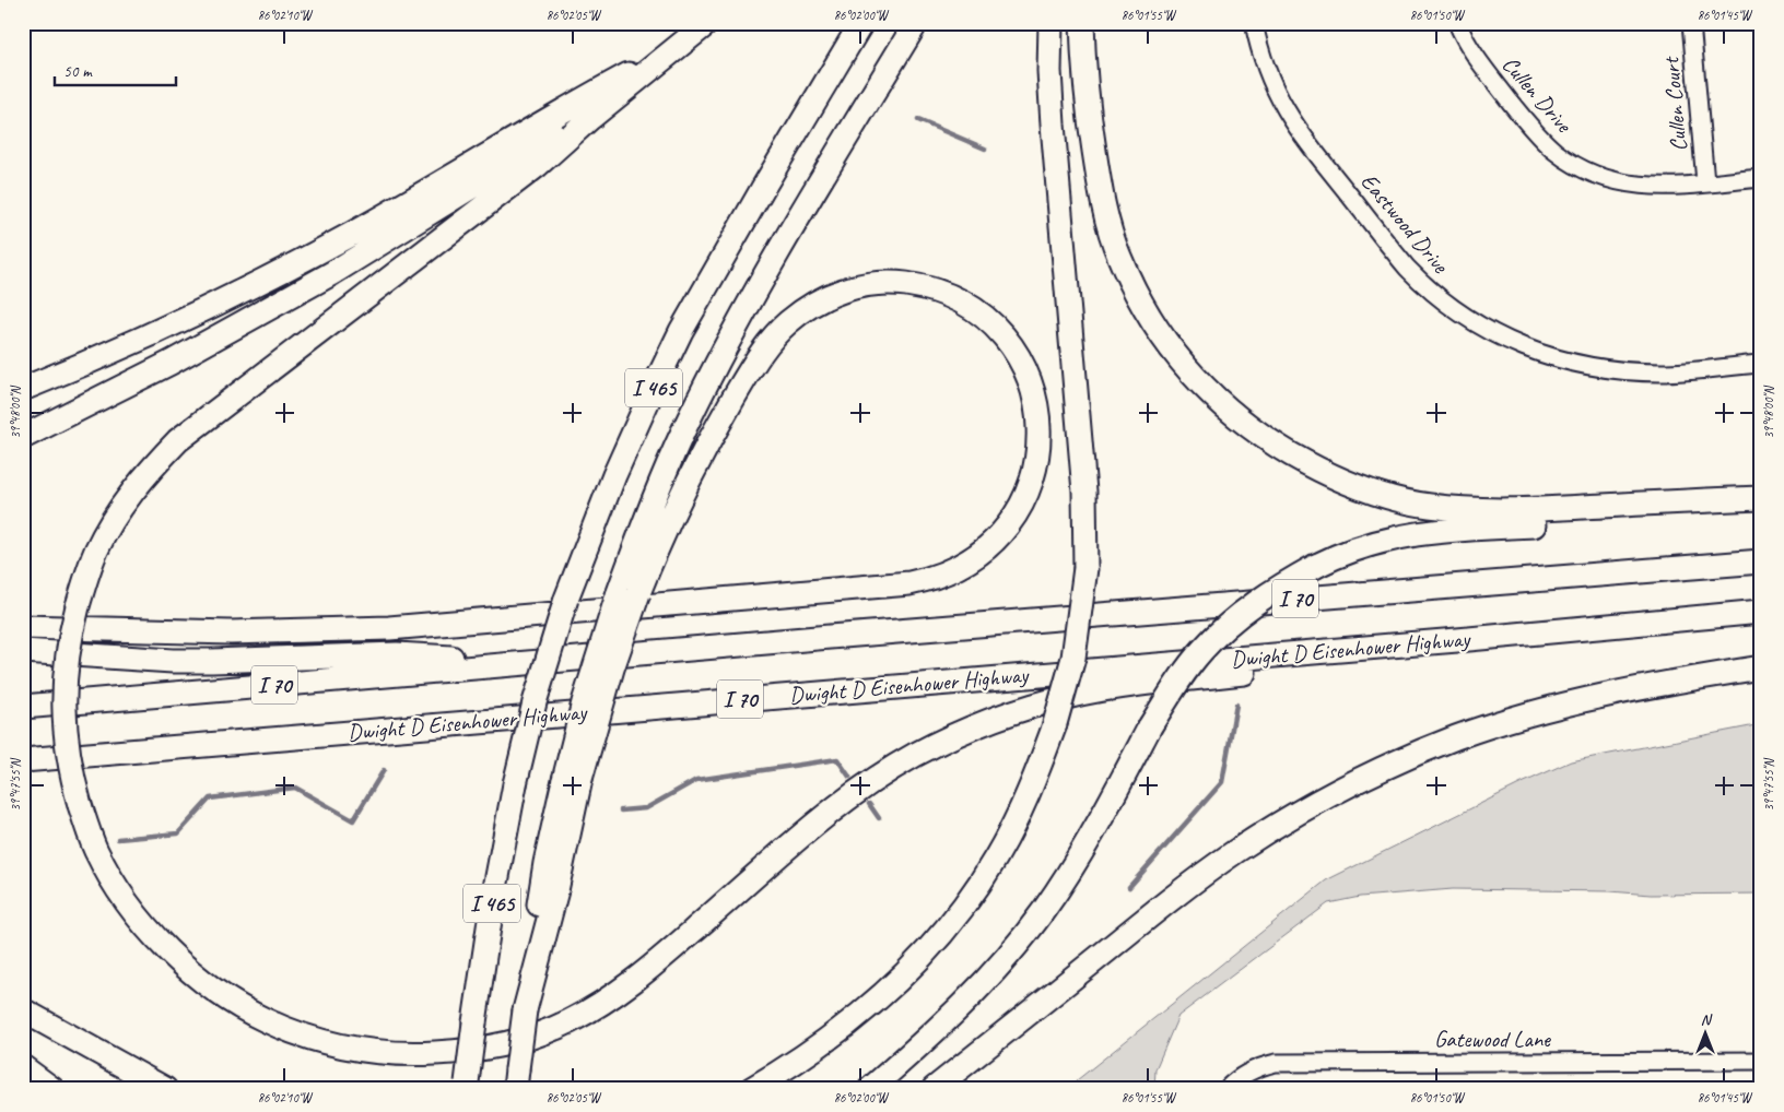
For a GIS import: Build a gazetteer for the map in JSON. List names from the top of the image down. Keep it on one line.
{"streets":{"highway":["I 465","I 70","Dwight D Eisenhower Highway"],"street":["Cullen Drive","Cullen Court","Eastwood Drive","Gatewood Lane"]},"crossings":[["Cullen Drive","Cullen Court"]],"scale_bar":"50 m","north":"top","coordinates":["86°02'10\"W","86°02'05\"W","86°02'00\"W","86°01'55\"W","86°01'50\"W","86°01'45\"W","39°48'00\"N","39°47'55\"N"]}
